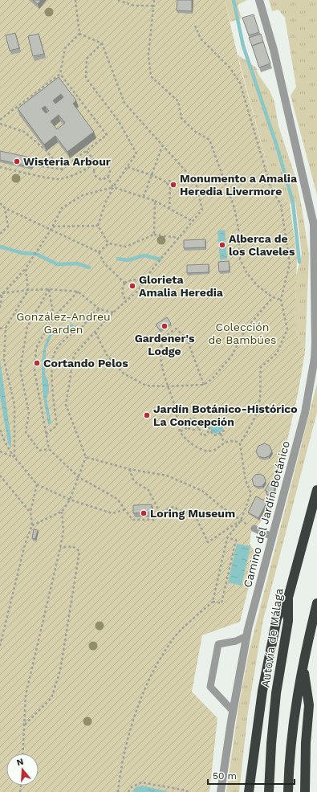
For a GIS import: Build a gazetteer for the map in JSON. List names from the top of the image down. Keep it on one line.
{"streets":{"highway":["Autovía de Málaga"],"street":["Camino del Jardín Botánico"]},"parks":["González-Andreu Garden","Colección de Bambúes"],"places":["Wisteria Arbour","Monumento a Amalia Heredia Livermore","Alberca de los Claveles","Glorieta Amalia Heredia","Gardener's Lodge","Cortando Pelos","Jardín Botánico-Histórico La Concepción","Loring Museum"],"scale_bar":"50 m","north":"top"}
